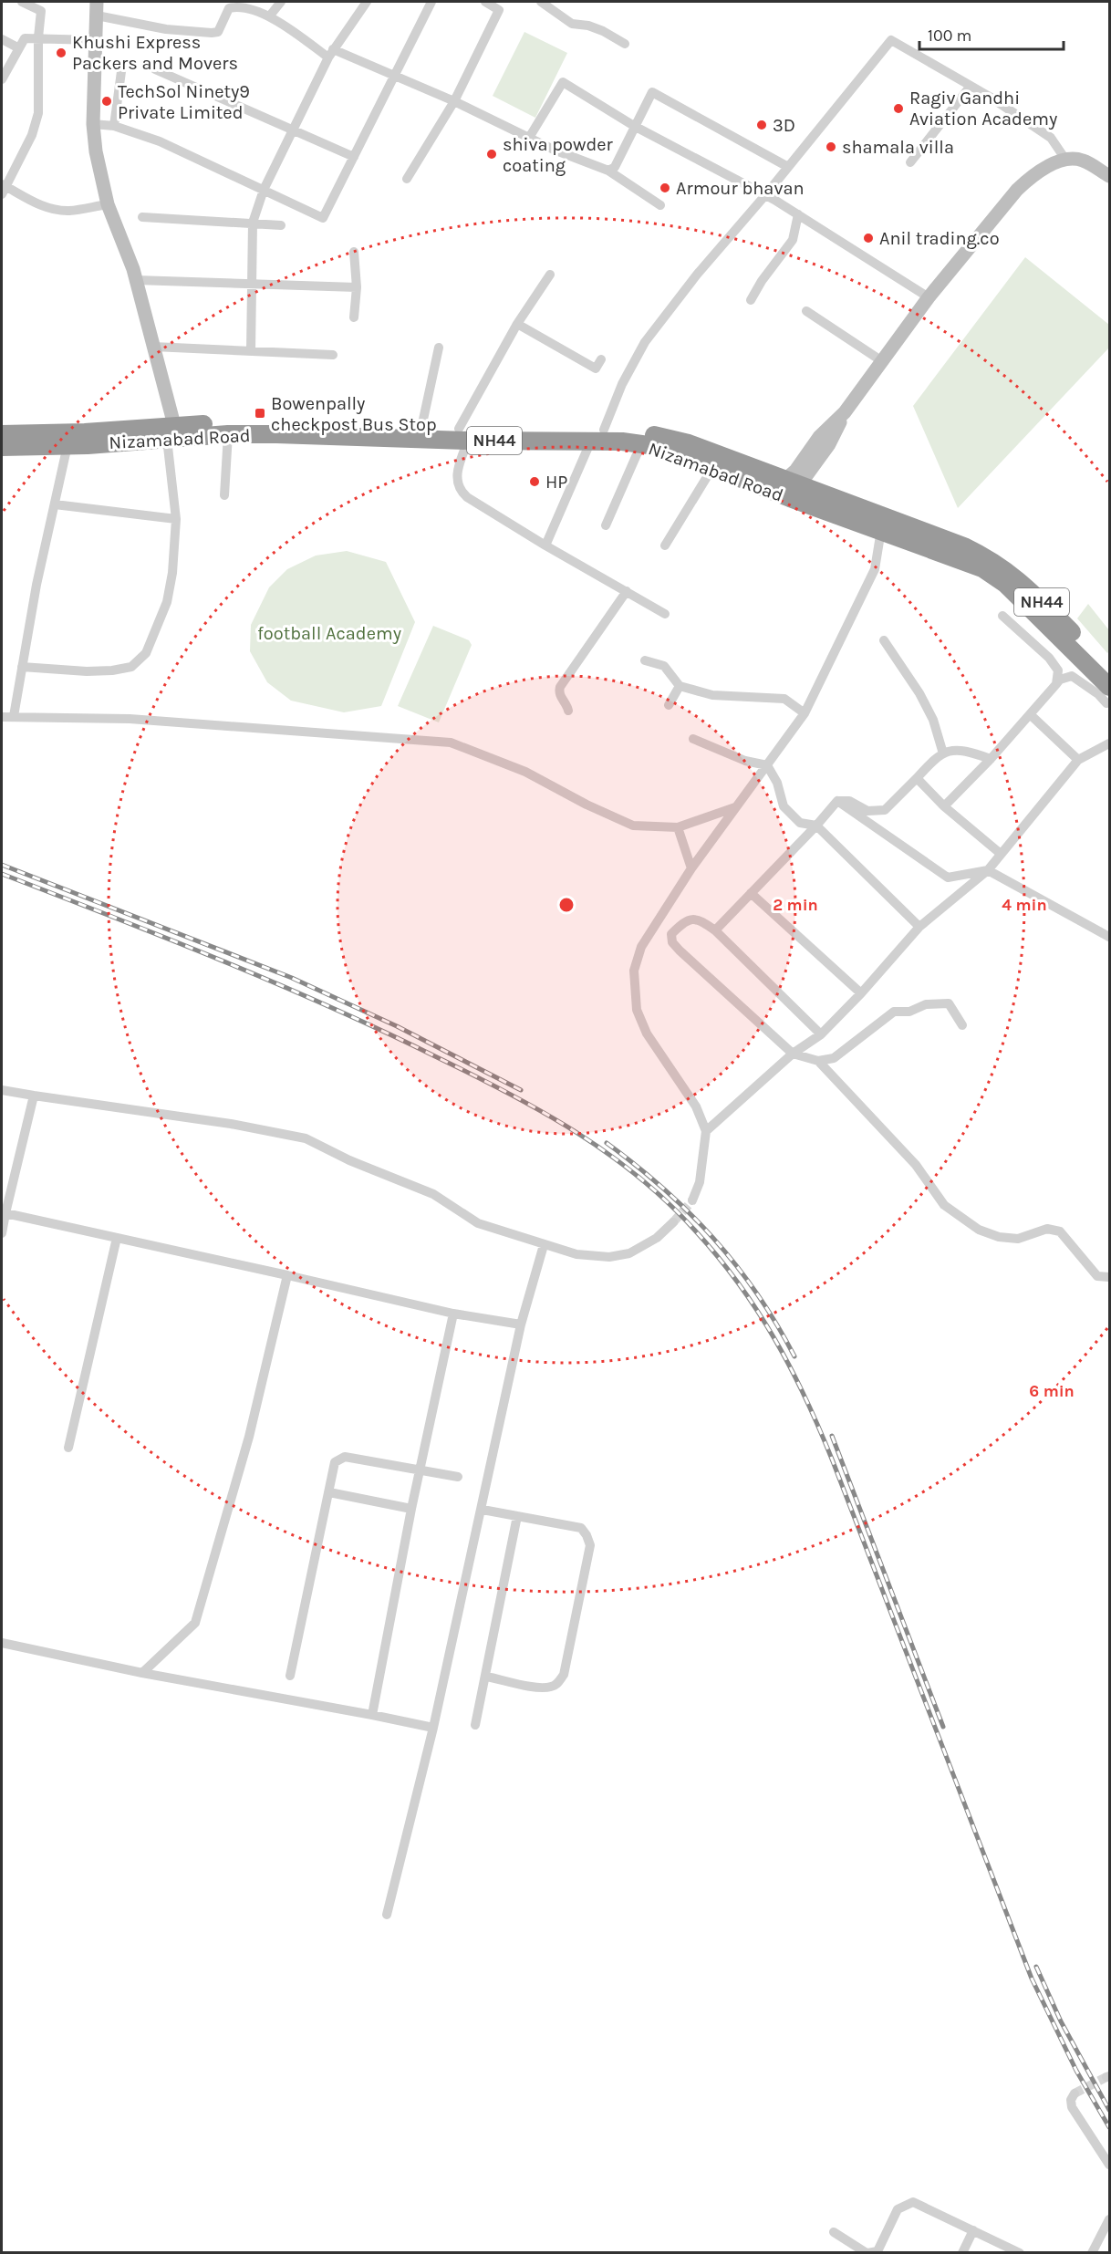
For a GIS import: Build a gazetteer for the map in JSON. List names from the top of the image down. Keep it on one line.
{"streets":{"highway":["Nizamabad Road","NH44"]},"parks":["football Academy"],"places":{"other":["Khushi Express Packers and Movers","TechSol Ninety9 Private Limited","Ragiv Gandhi Aviation Academy","3D","shamala villa","shiva powder coating","Armour bhavan","Anil trading.co","HP"],"transit":["Bowenpally checkpost Bus Stop"]},"scale_bar":"100 m","rings":["2 min","4 min","6 min"]}
